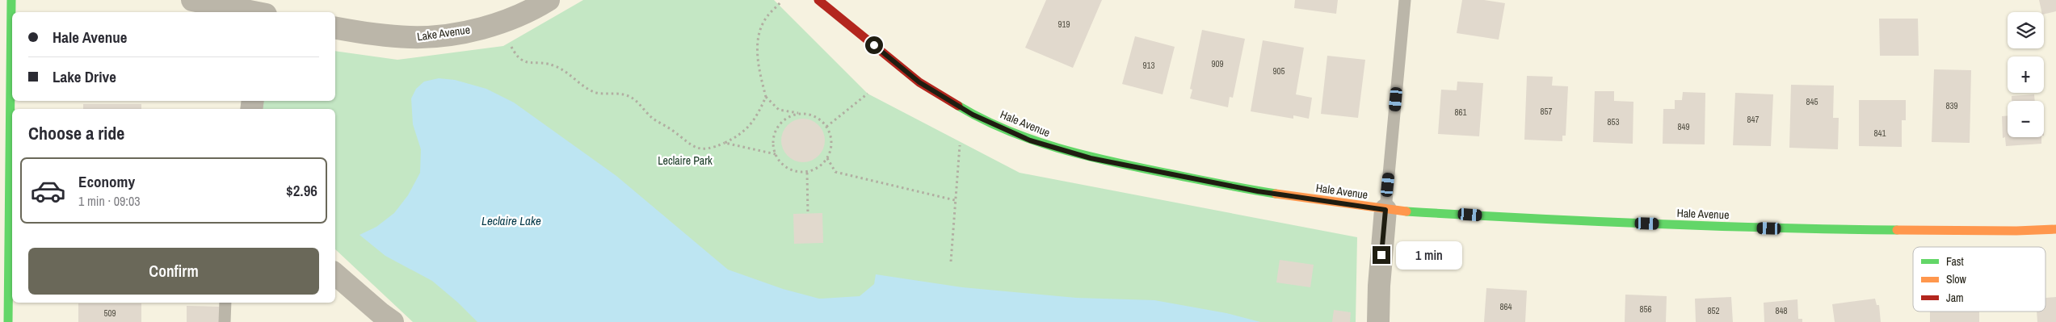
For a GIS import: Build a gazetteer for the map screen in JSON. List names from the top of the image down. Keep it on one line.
{"streets":{"street":["Lake Avenue","Hale Avenue"]},"water":["Leclaire Lake"],"parks":["Leclaire Park"],"house_numbers":["919","909","913","905","845","839","857","861","847","853","849","841","864","856","852","848","509"],"legend":["Fast","Slow","Jam"],"page":{"map_buttons":["+","−"],"banner":["Hale Avenue","Lake Drive"],"heading":"Choose a ride","list":[{"name":"Economy","note":"1 min · 09:03","value":"$2.96"}],"buttons":"Confirm","bubble":"1 min"}}
